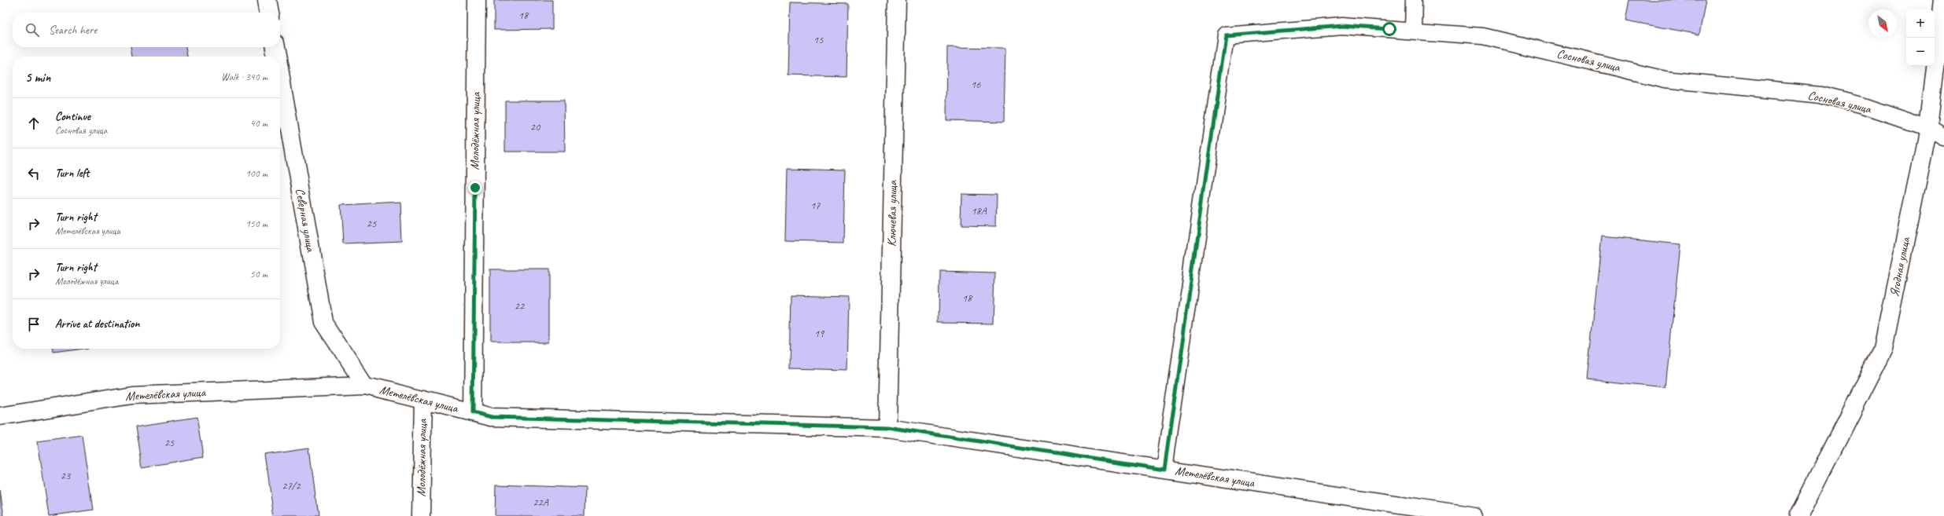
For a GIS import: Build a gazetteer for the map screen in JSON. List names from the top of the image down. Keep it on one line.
{"streets":{"street":["Молодёжная улица","Ключевая улица","Северная улица","Ягодная улица","Метелёвская улица"],"lane":["Сосновая улица"]},"crossings":[["Сосновая улица","Ягодная улица"],["Сосновая улица","Метелёвская улица"],["Молодёжная улица","Метелёвская улица"],["Ключевая улица","Метелёвская улица"],["Северная улица","Метелёвская улица"]],"house_numbers":["18","15","16","20","17","18А","25","18","22","19","25","23","27/2","22А"],"north":"bottom right","page":{"map_buttons":["+","−"],"search":"Search here","heading":["5 min","Walk · 340 m"],"list":[["Continue","Сосновая улица","40 m"],["Turn left","100 m"],["Turn right","Метелёвская улица","150 m"],["Turn right","Молодёжная улица","50 m"],"Arrive at destination"]}}
